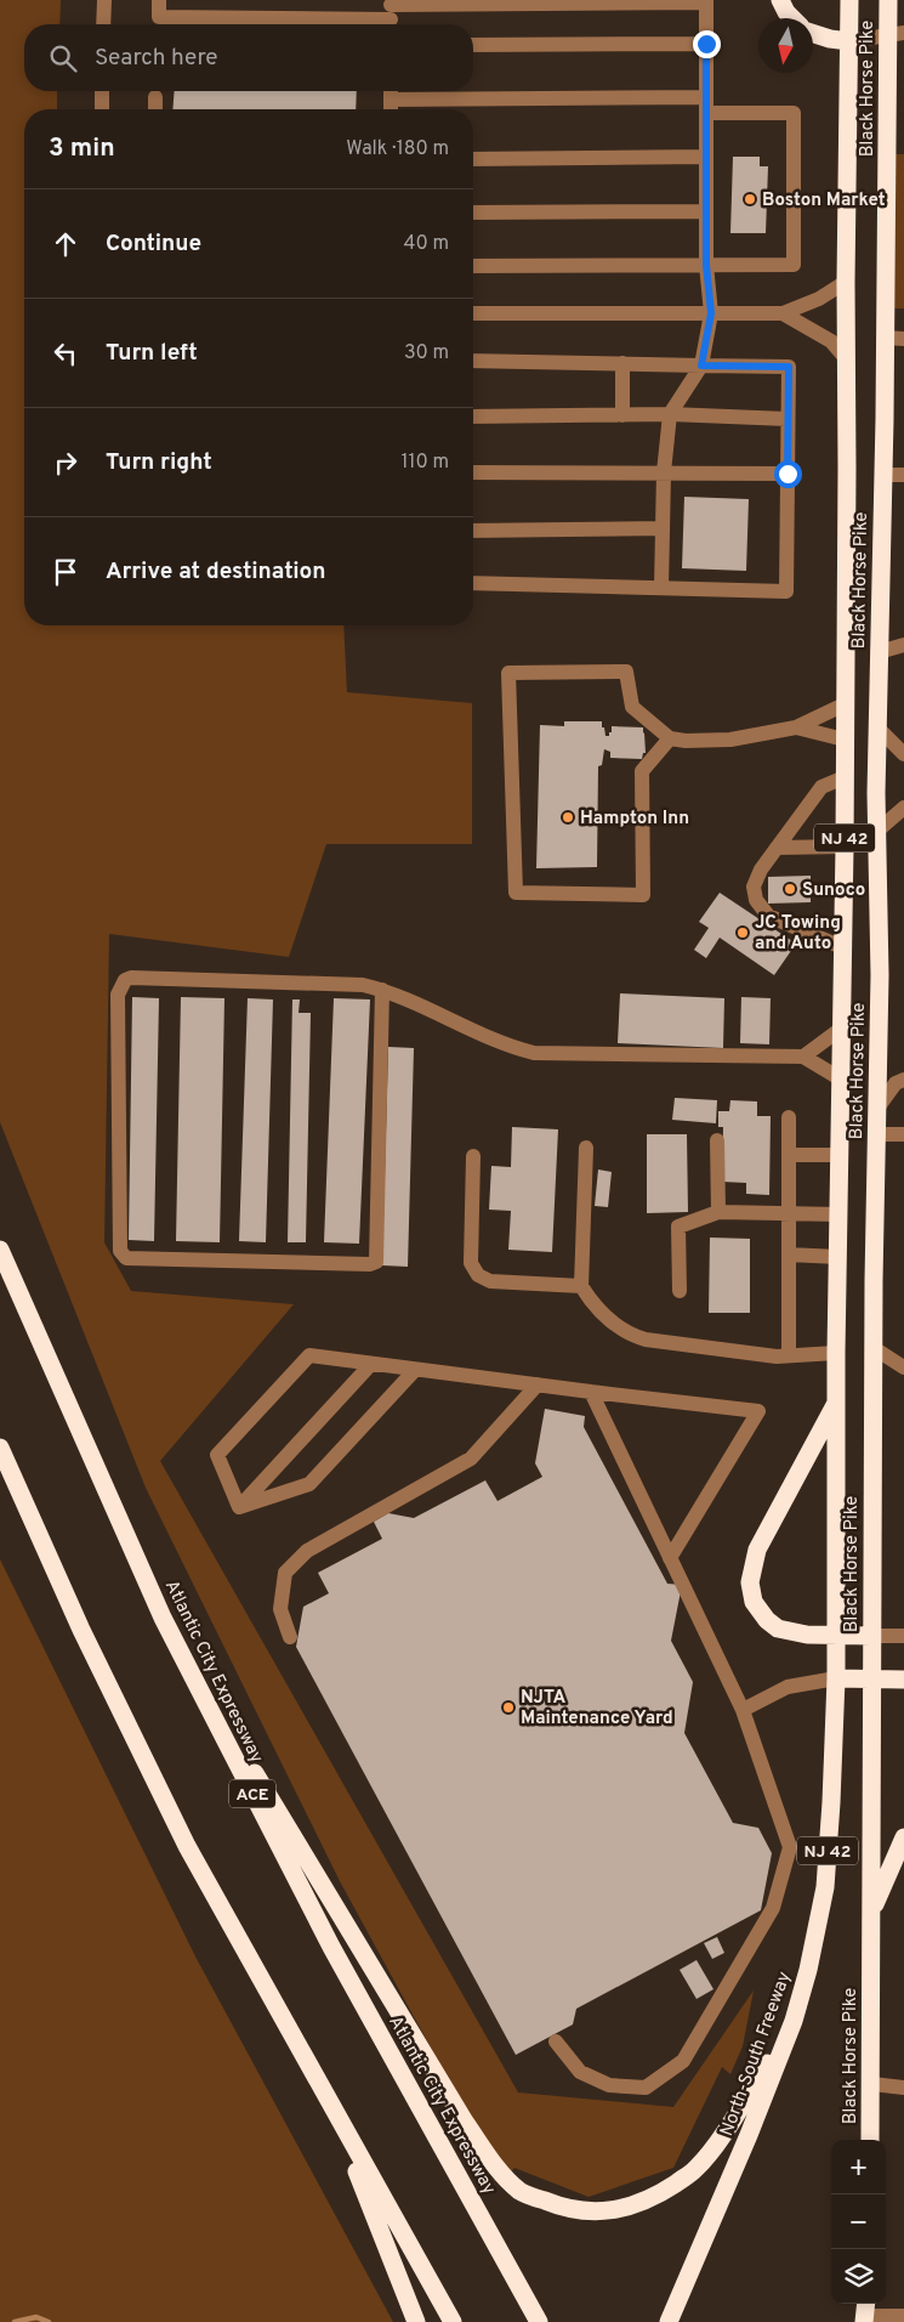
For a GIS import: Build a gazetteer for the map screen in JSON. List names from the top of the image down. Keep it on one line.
{"streets":{"highway":["Black Horse Pike","NJ 42","Atlantic City Expressway","ACE","North-South Freeway"]},"crossings":[["Black Horse Pike","North-South Freeway"]],"places":["Boston Market","Hampton Inn","Sunoco","JC Towing and Auto","NJTA Maintenance Yard"],"north":"bottom","page":{"search":"Search here","heading":["3 min","Walk · 180 m"],"list":[["Continue","40 m"],["Turn left","30 m"],["Turn right","110 m"],"Arrive at destination"],"map_buttons":["+","−"]}}
